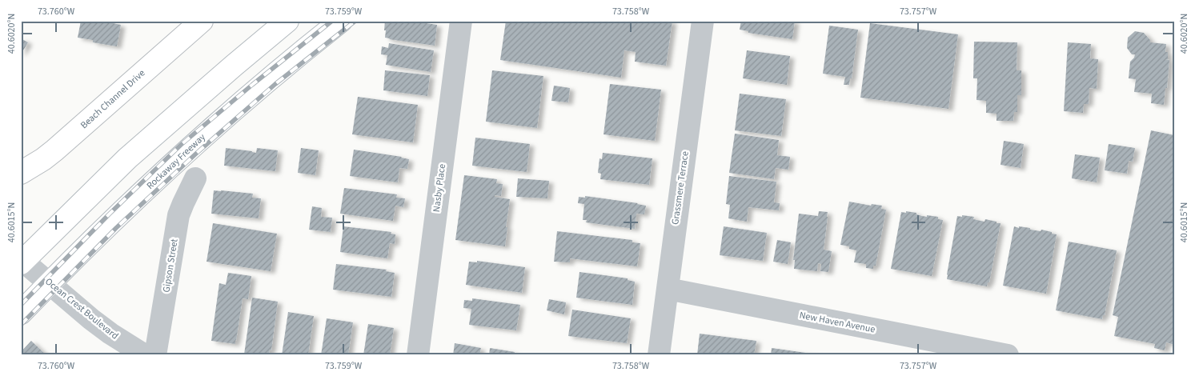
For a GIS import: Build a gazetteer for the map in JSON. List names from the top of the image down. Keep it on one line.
{"streets":{"street":["Beach Channel Drive","Rockaway Freeway","Nasby Place","Grassmere Terrace","Gipson Street","Ocean Crest Boulevard","New Haven Avenue"]},"crossings":[["Rockaway Freeway","Ocean Crest Boulevard"],["Grassmere Terrace","New Haven Avenue"]],"coordinates":["73.760°W","73.759°W","73.758°W","73.757°W","40.6020°N","40.6015°N"]}
